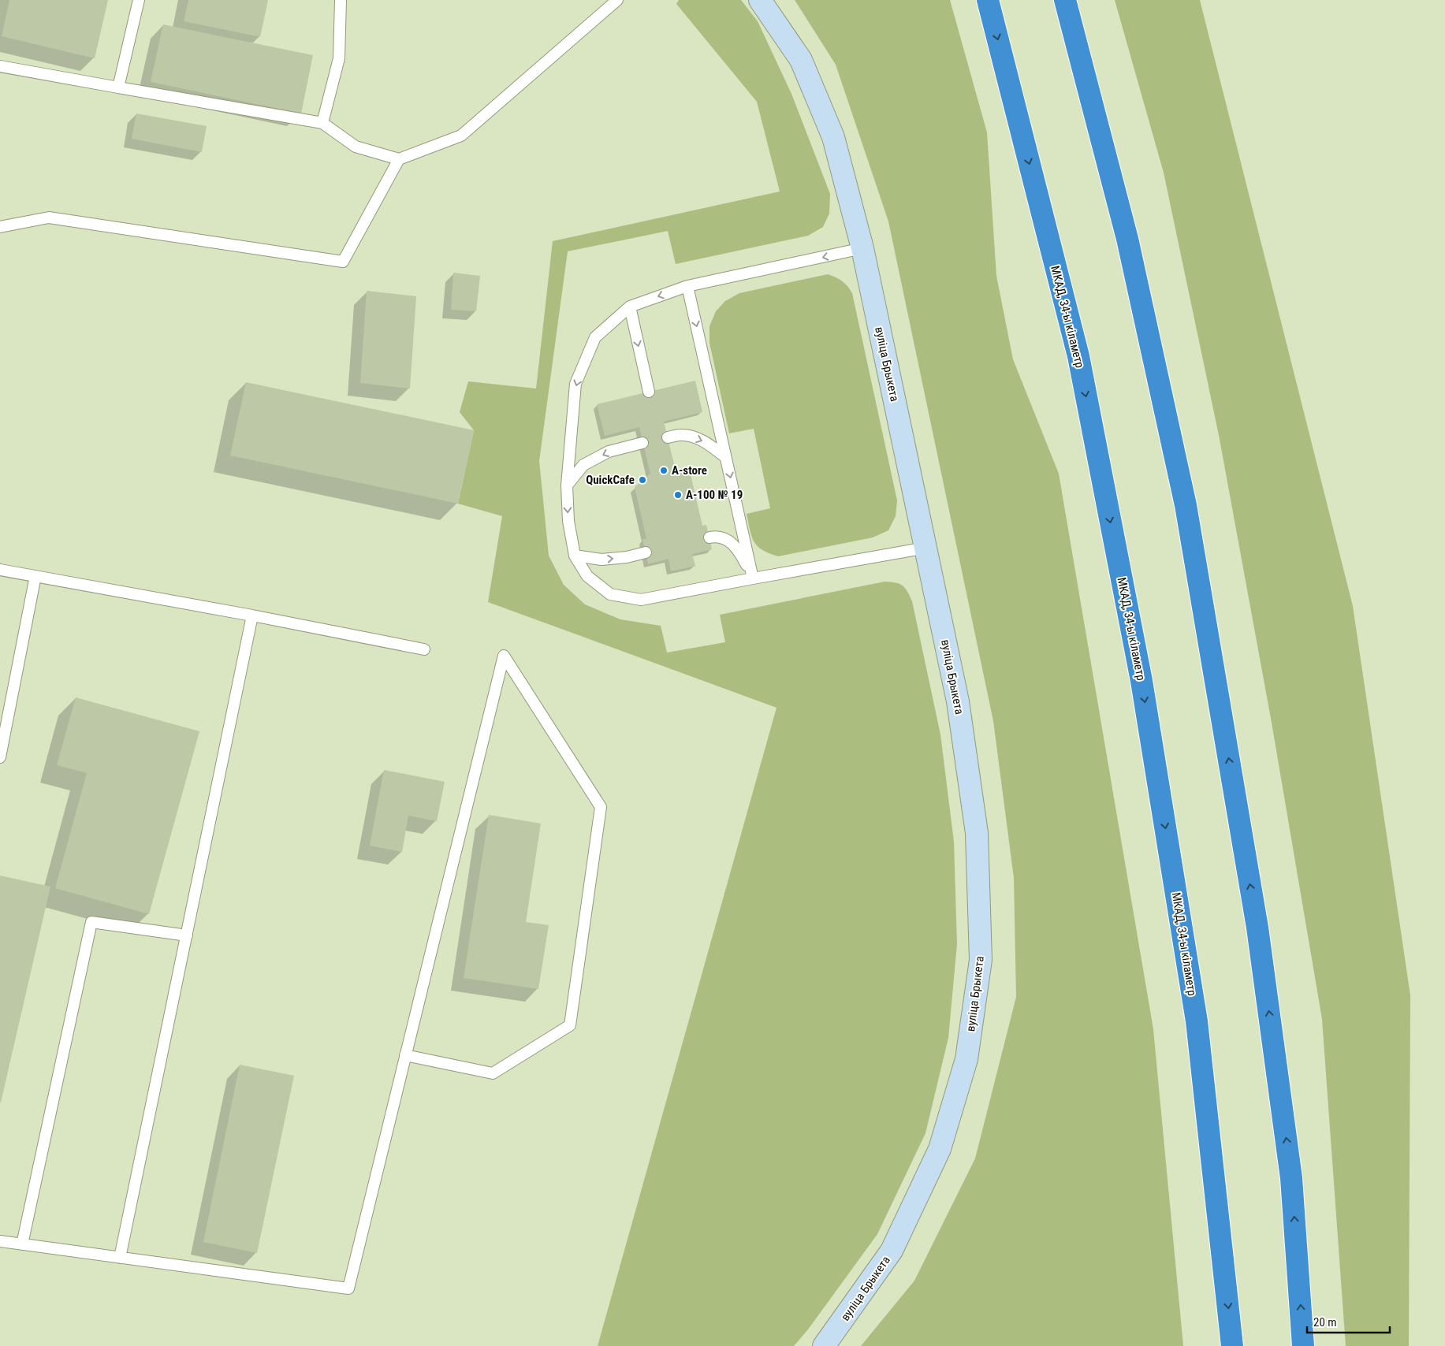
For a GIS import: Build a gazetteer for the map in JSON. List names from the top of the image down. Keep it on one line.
{"streets":{"highway":["МКАД, 34-ы кіламетр"],"street":["вуліца Брыкета"]},"places":["А-store","QuickCafe","А-100 № 19"],"scale_bar":"20 m"}
